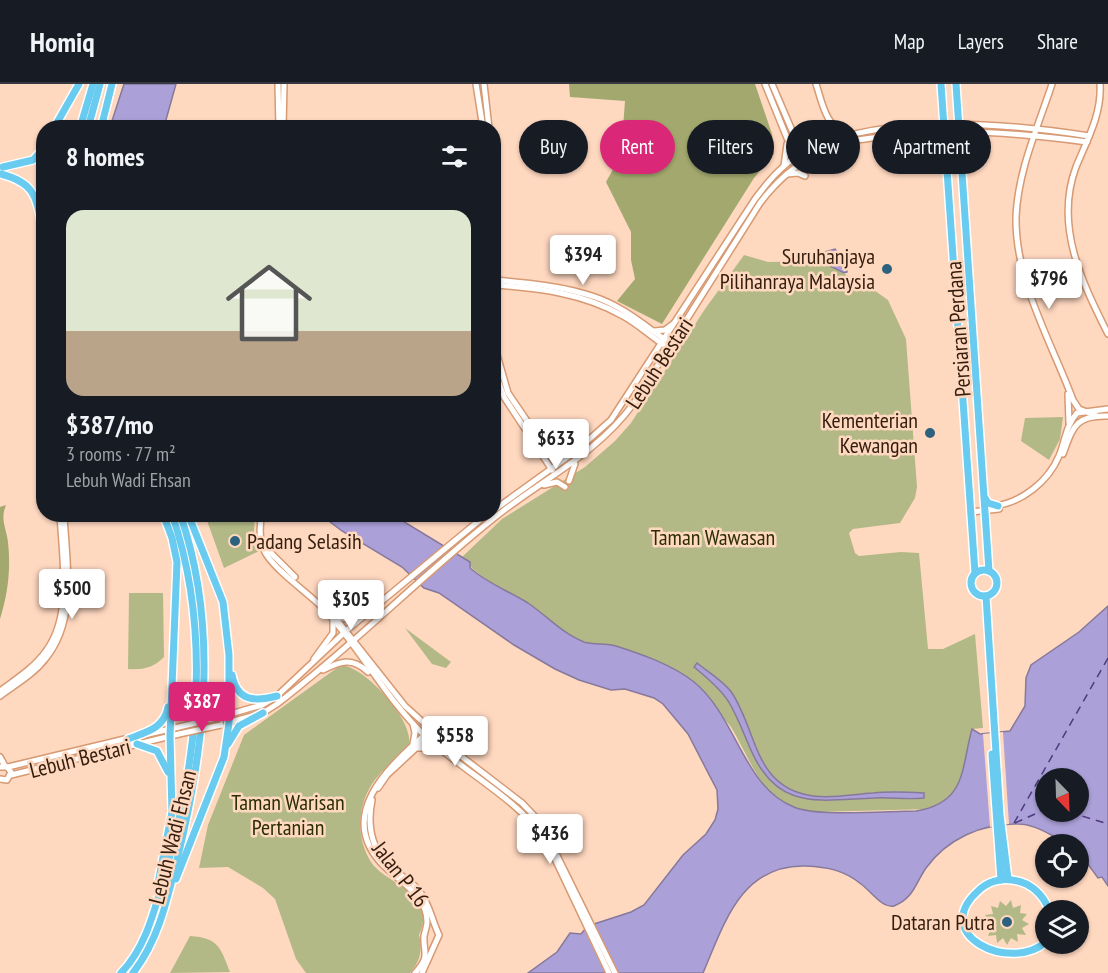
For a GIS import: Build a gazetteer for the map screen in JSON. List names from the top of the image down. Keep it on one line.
{"streets":{"main road":["Persiaran Perdana","Lebuh Bestari","Lebuh Wadi Ehsan","Jalan P 16"]},"parks":["Taman Wawasan","Taman Warisan Pertanian"],"places":["Suruhanjaya Pilihanraya Malaysia","Kementerian Kewangan","Padang Selasih","Dataran Putra"],"north":"bottom right","page":{"header":"Homiq","nav":["Map","Layers","Share"],"chip":["Buy","Rent","Filters","New","Apartment"],"heading":"8 homes","list":[{"name":"$387/mo","note":"3 rooms · 77 m² · Lebuh Wadi Ehsan"}],"price":["$394","$796","$633","$500","$305","$387","$558","$436"]}}
